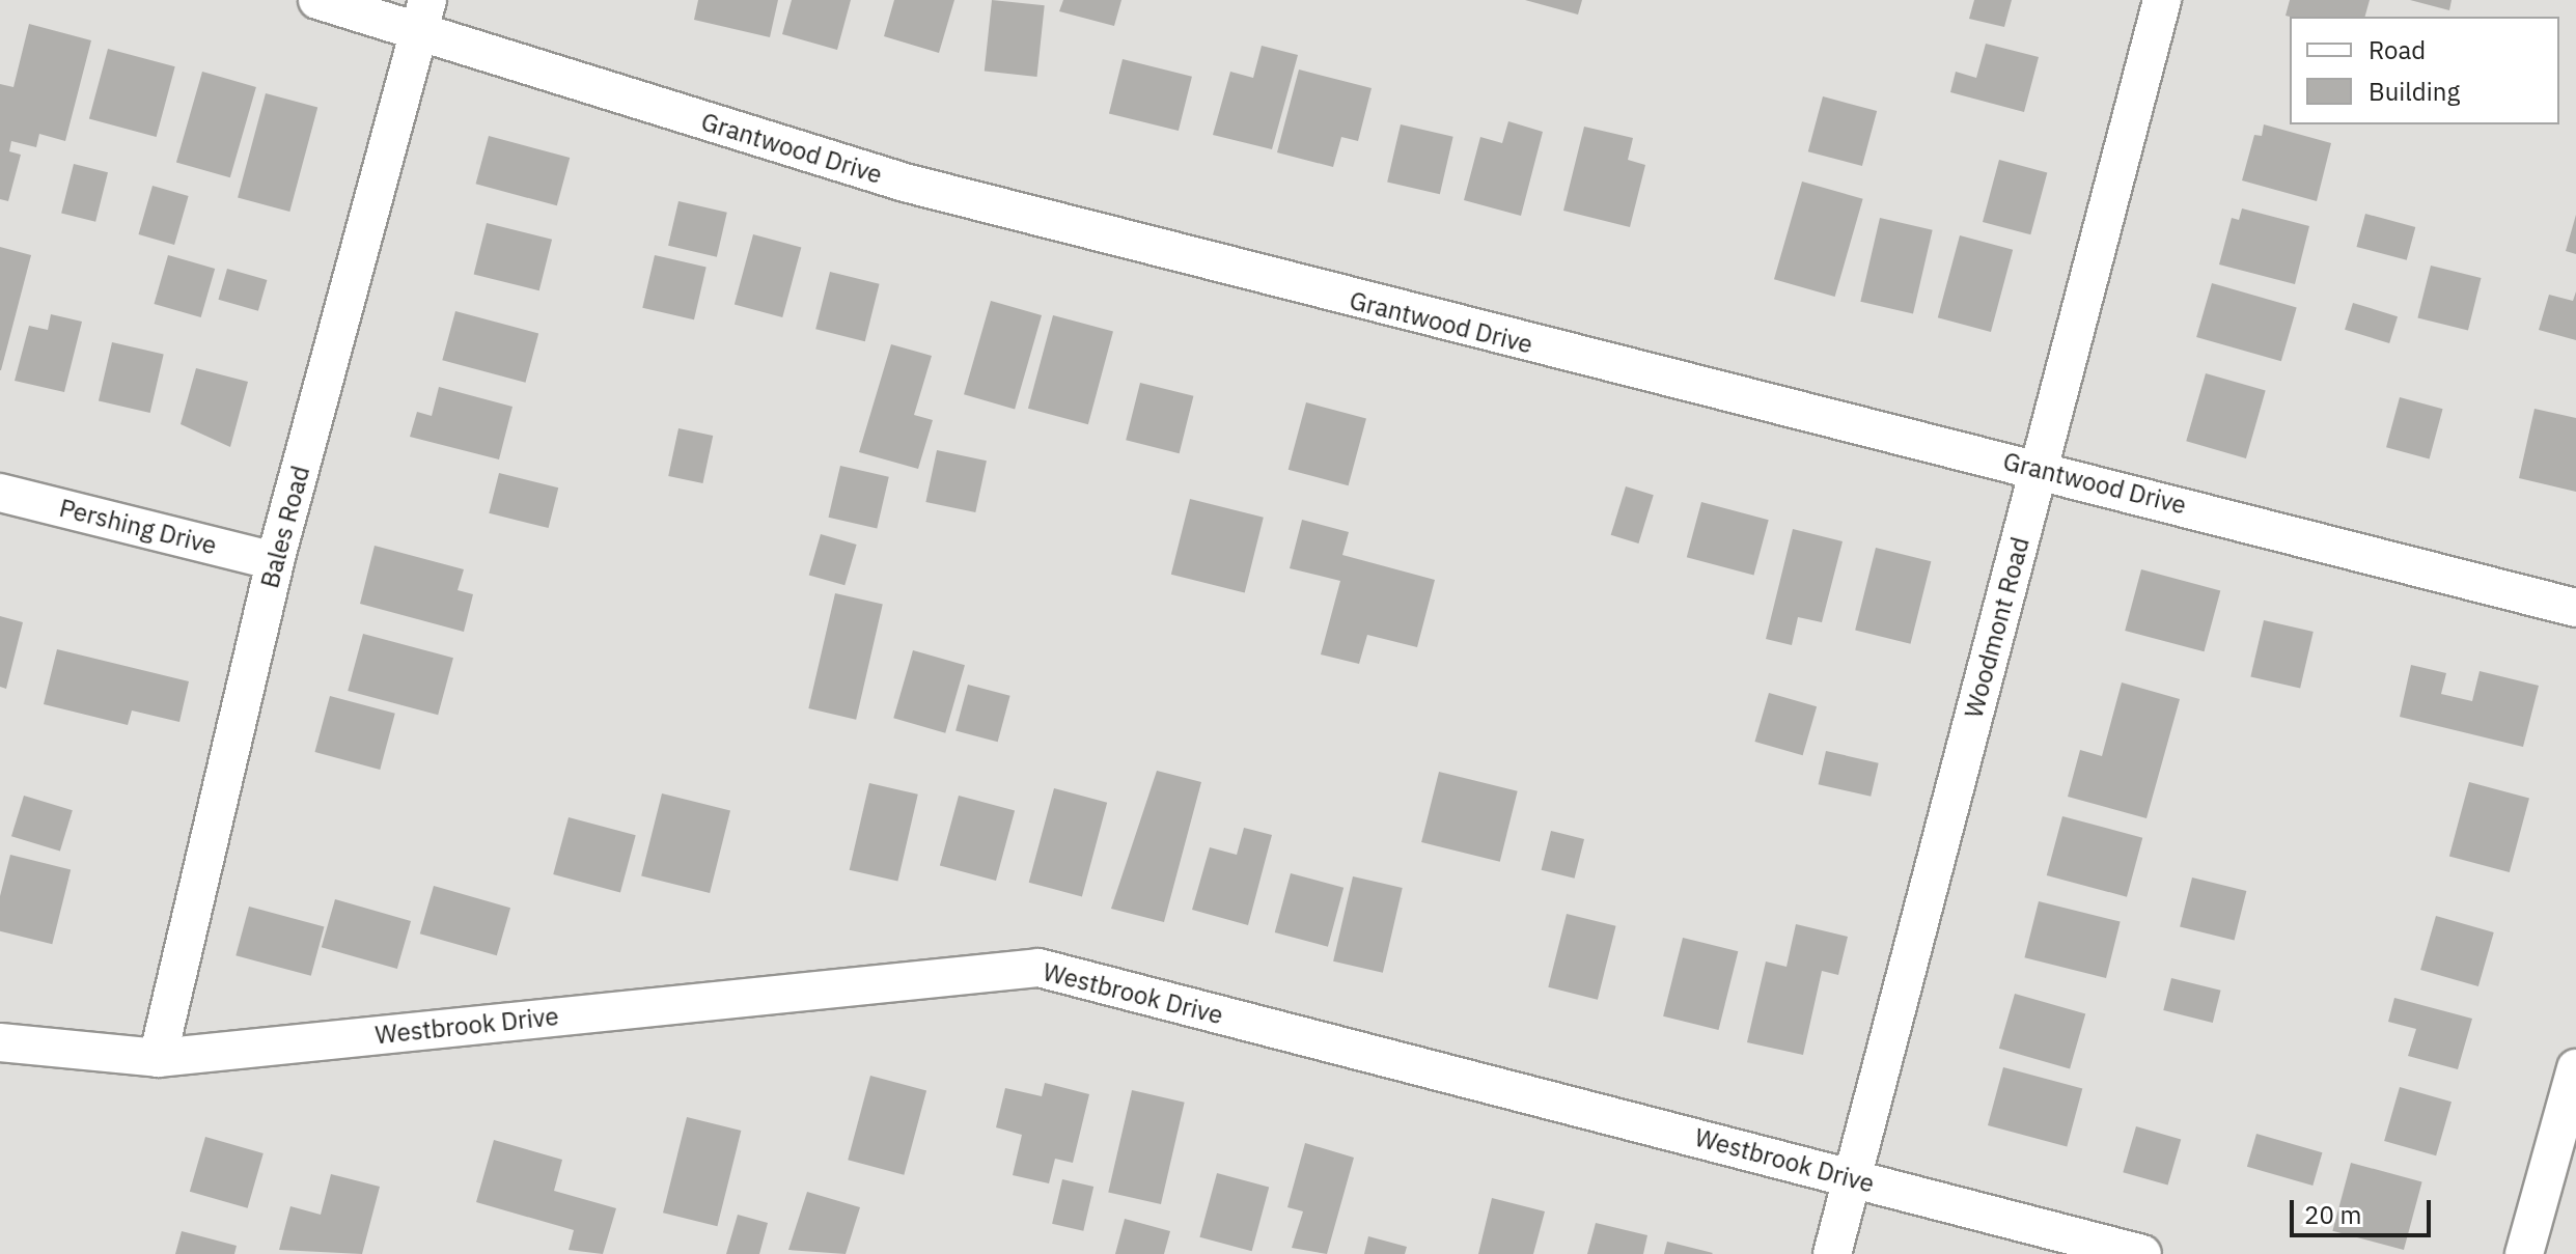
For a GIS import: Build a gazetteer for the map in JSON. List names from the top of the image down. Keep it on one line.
{"streets":{"street":["Grantwood Drive","Pershing Drive","Bales Road","Woodmont Road","Westbrook Drive"]},"crossings":[["Grantwood Drive","Bales Road"],["Grantwood Drive","Woodmont Road"],["Pershing Drive","Bales Road"],["Bales Road","Westbrook Drive"],["Woodmont Road","Westbrook Drive"]],"legend":["Road","Building"],"scale_bar":"20 m"}
